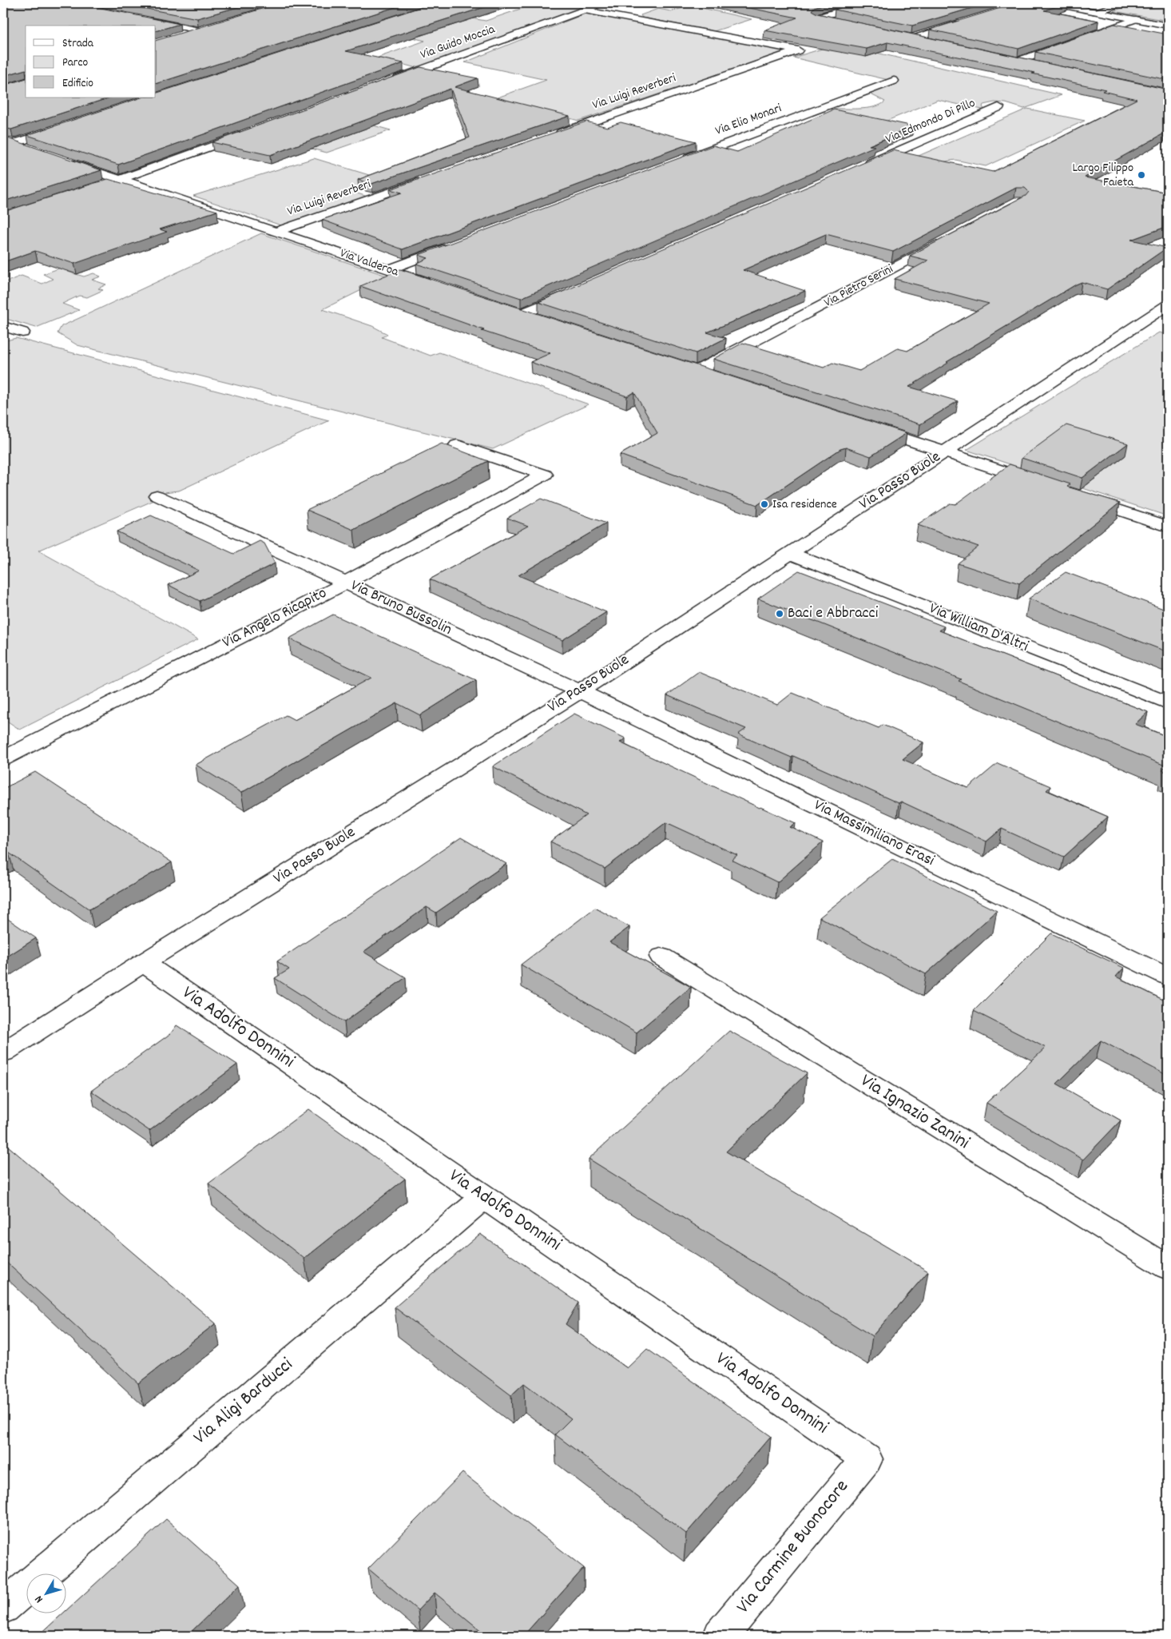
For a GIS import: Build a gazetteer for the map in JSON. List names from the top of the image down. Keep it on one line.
{"streets":{"street":["Via Guido Moccia","Via Luigi Reverberi","Via Elio Monari","Via Edmondo Di Pillo","Via Valderoa","Via Pietro Serini","Via Passo Buole","Via Bruno Bussolin","Via Angelo Ricapito","Via William D'Altri","Via Massimiliano Erasi","Via Adolfo Donnini","Via Ignazio Zanini","Via Aligi Barducci","Via Carmine Buonocore"]},"crossings":[["Via Guido Moccia","Via Luigi Reverberi"],["Via Luigi Reverberi","Via Valderoa"],["Via Passo Buole","Via Bruno Bussolin"],["Via Passo Buole","Via William D'Altri"],["Via Passo Buole","Via Massimiliano Erasi"],["Via Passo Buole","Via Adolfo Donnini"],["Via Bruno Bussolin","Via Angelo Ricapito"],["Via Bruno Bussolin","Via Massimiliano Erasi"],["Via Adolfo Donnini","Via Aligi Barducci"],["Via Adolfo Donnini","Via Carmine Buonocore"]],"places":["Largo Filippo Faieta","Isa residence","Baci e Abbracci"],"legend":["Strada","Parco","Edificio"],"north":"bottom left"}
